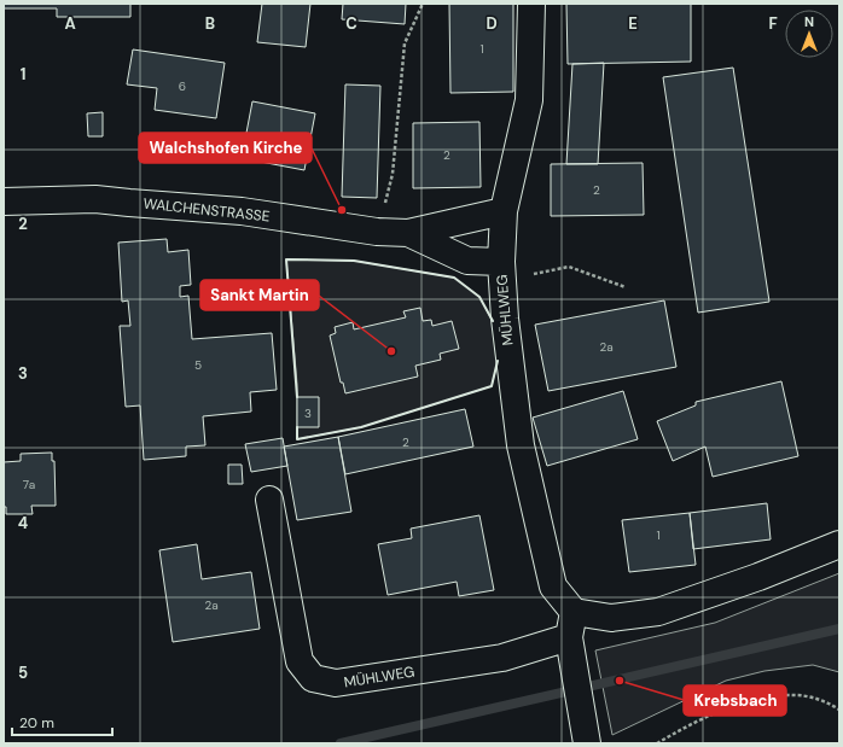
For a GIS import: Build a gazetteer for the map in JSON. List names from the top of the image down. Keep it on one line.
{"streets":{"street":["WALCHENSTRASSE","MÜHLWEG"]},"crossings":[["WALCHENSTRASSE","MÜHLWEG"]],"places":["Walchshofen Kirche","Sankt Martin","Krebsbach"],"house_numbers":["1","6","2","2","2a","5","3","2","7a","1","2a"],"scale_bar":"20 m","north":"top","grid":{"columns":["A","B","C","D","E","F"],"rows":["1","2","3","4","5"]}}
